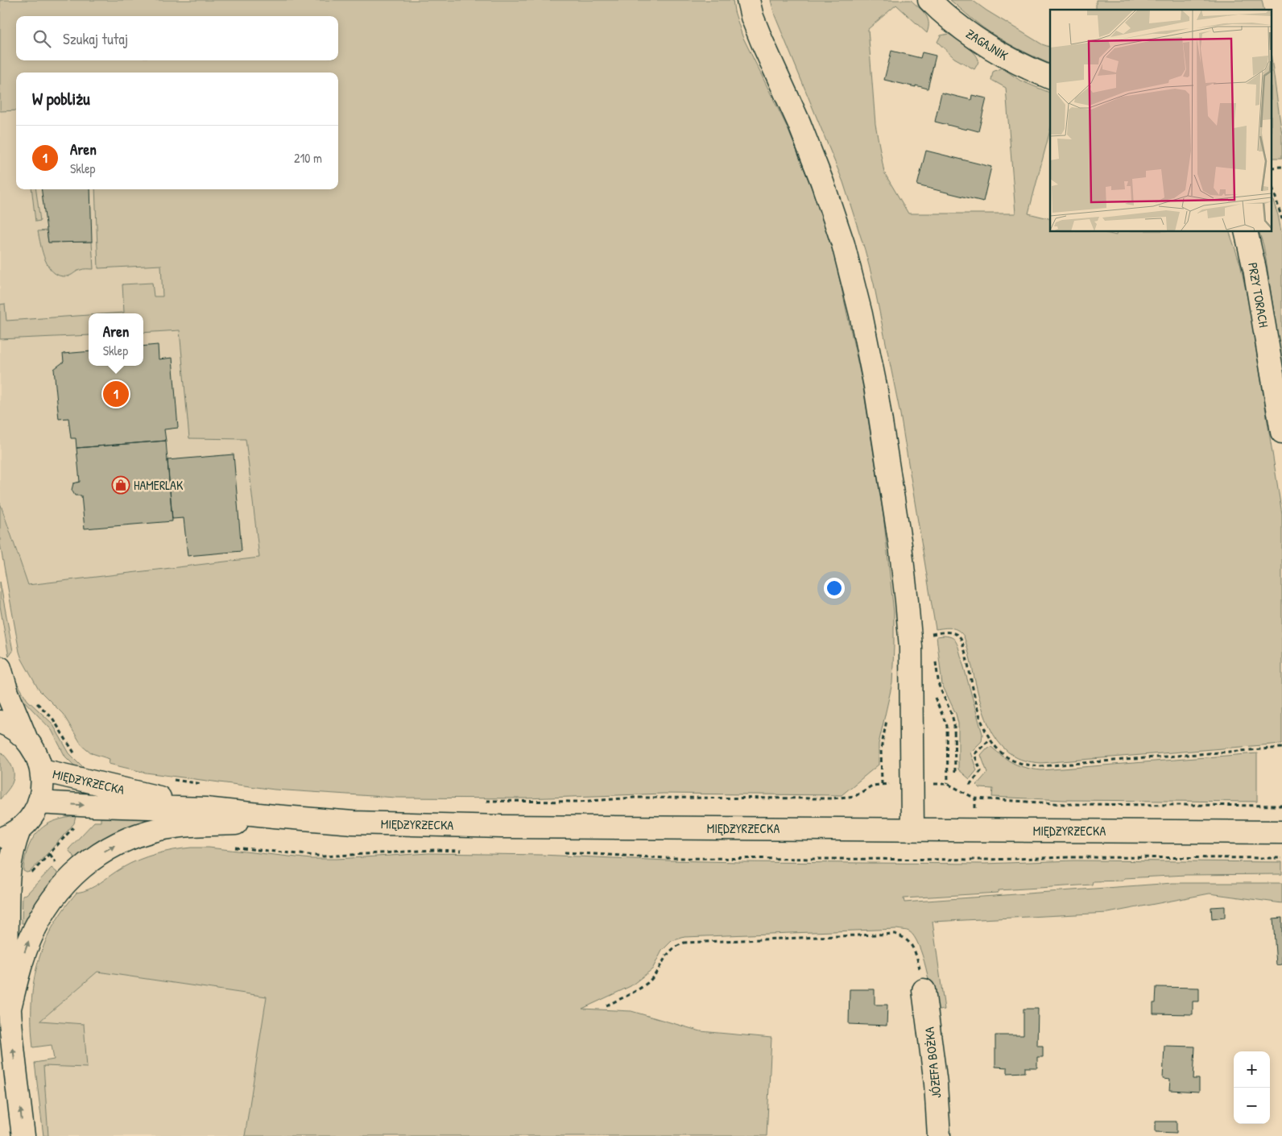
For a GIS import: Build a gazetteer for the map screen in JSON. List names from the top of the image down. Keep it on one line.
{"streets":{"main road":["ZAGAJNIK","PRZY TORACH","MIĘDZYRZECKA","JÓZEFA BOŻKA"]},"places":{"shop":["HAMERLAK"]},"page":{"search":"Szukaj tutaj","heading":"W pobliżu","list":[{"mark":"1","name":"Aren","note":"Sklep","value":"210 m"}],"popup":["Aren","Sklep"],"pins":"1","map_buttons":["+","−"]}}
